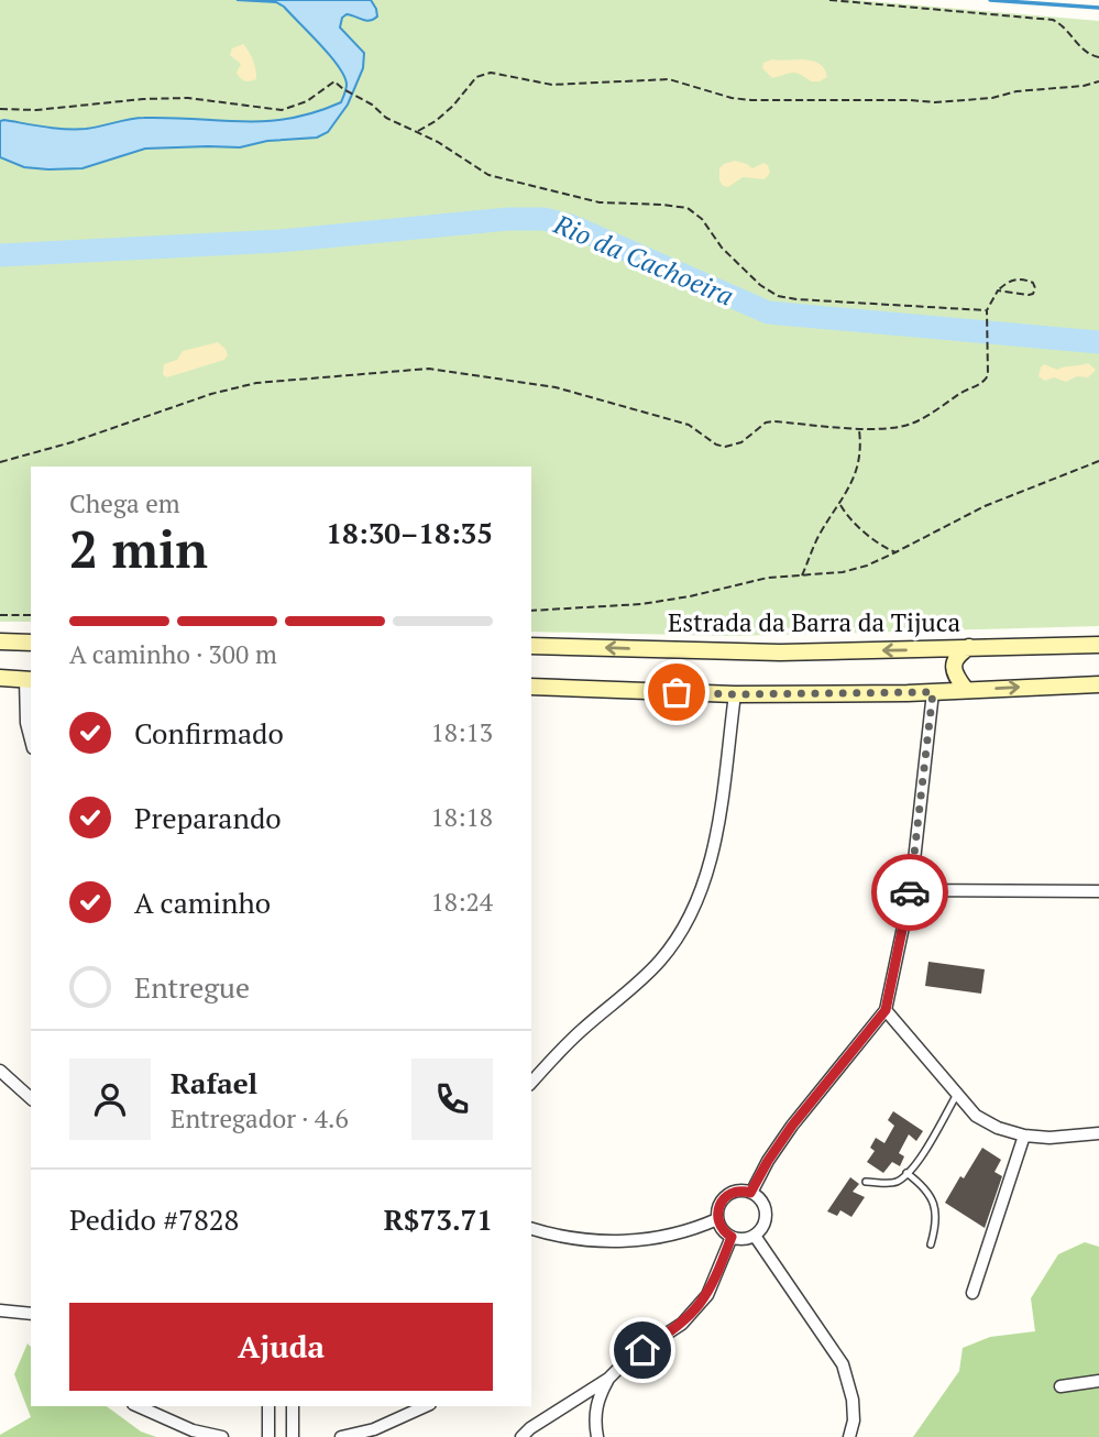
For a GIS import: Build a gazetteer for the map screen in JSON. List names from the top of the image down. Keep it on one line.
{"streets":{"main road":["Estrada da Barra da Tijuca"]},"water":["Rio da Cachoeira"],"page":{"heading":["2 min","Chega em","18:30–18:35"],"panel":["Rafael","Entregador · 4.6","Pedido #7828","R$73.71"],"bar":"A caminho · 300 m","list":[["Confirmado","18:13"],["Preparando","18:18"],["A caminho","18:24"],"Entregue"],"buttons":"Ajuda"}}
